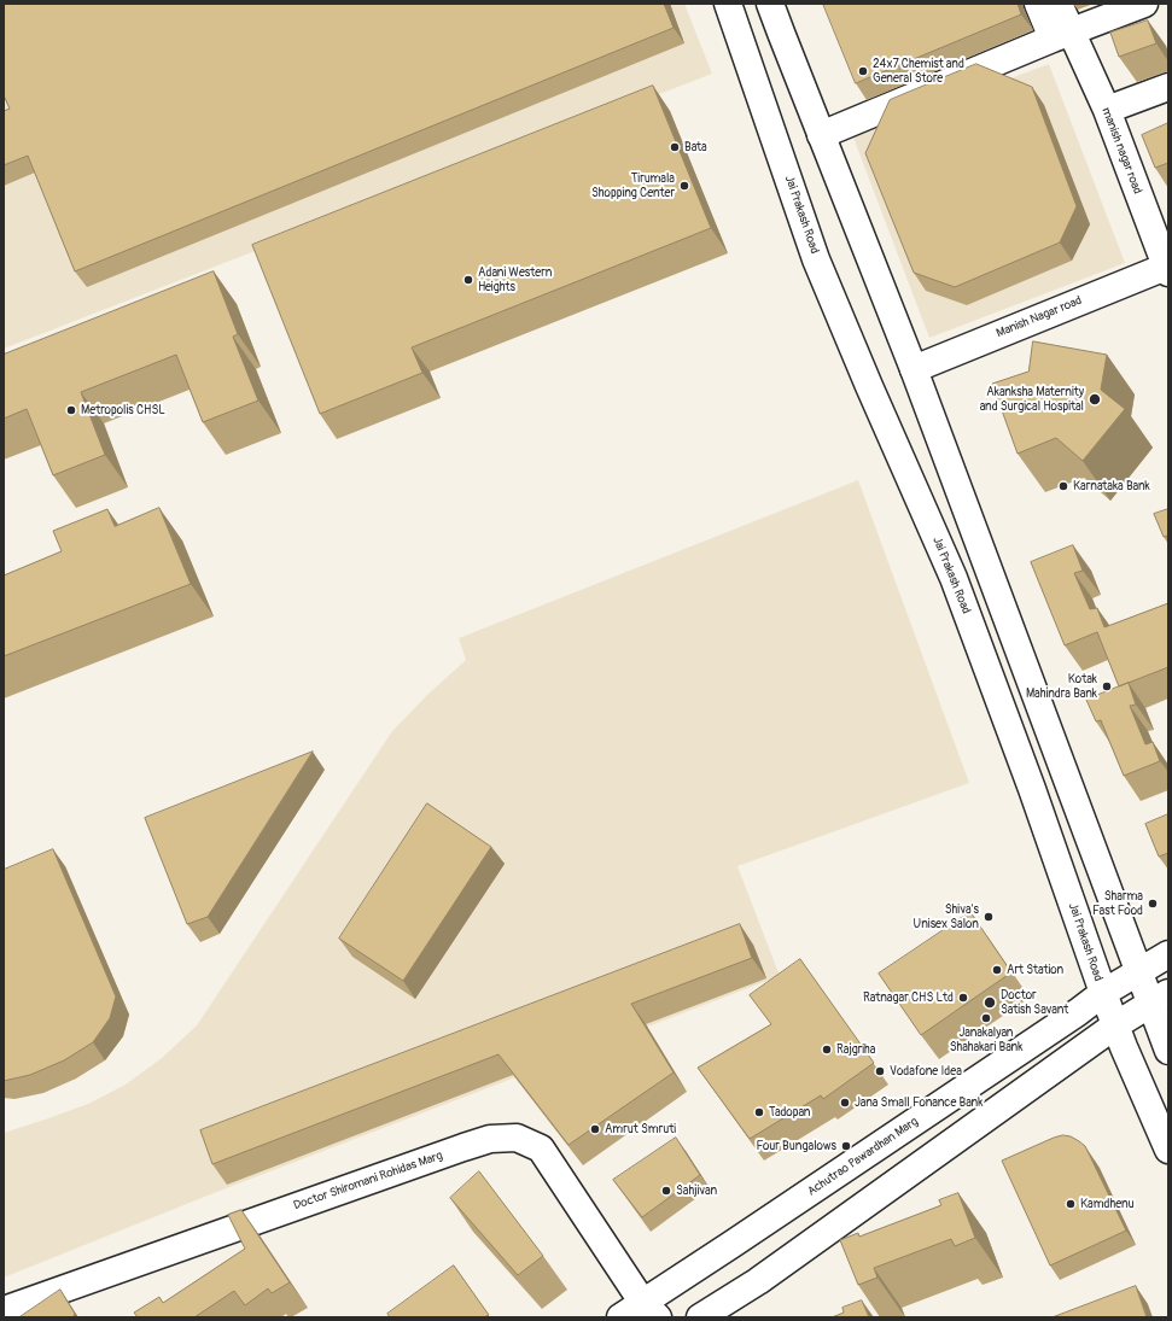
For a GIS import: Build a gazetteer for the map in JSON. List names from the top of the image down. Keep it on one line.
{"streets":{"main road":["manish nagar road","Jai Prakash Road","Manish Nagar road","Achutrao Pawardhan Marg","Doctor Shiromani Rohidas Marg"]},"crossings":[["manish nagar road","Manish Nagar road"],["Jai Prakash Road","Achutrao Pawardhan Marg"],["Achutrao Pawardhan Marg","Doctor Shiromani Rohidas Marg"]],"places":["24x7 Chemist and General Store","Bata","Tirumala Shopping Center","Adani Western Heights","Akanksha Maternity and Surgical Hospital","Metropolis CHSL","Karnataka Bank","Kotak Mahindra Bank","Sharma Fast Food","Shiva's Unisex Salon","Art Station","Ratnagar CHS Ltd","Doctor Satish Savant","Janakalyan Shahakari Bank","Rajgriha","Vodafone Idea","Jana Small Fonance Bank","Tadopan","Amrut Smruti","Four Bungalows","Sahjivan","Kamdhenu"]}
